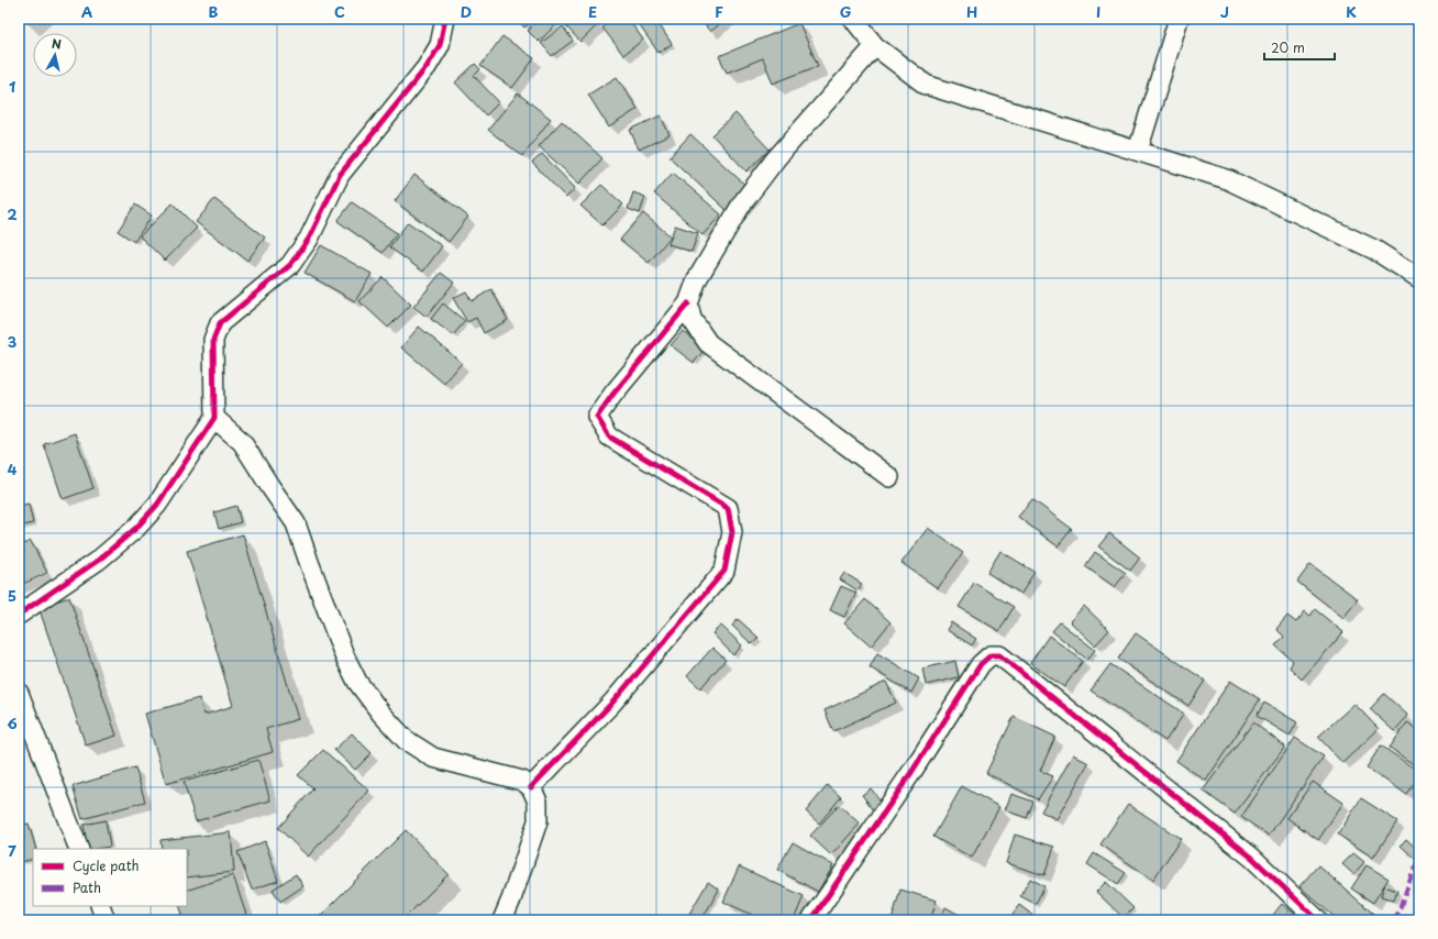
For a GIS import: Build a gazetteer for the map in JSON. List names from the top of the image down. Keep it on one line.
{"legend":["Cycle path","Path"],"scale_bar":"20 m","north":"top","grid":{"columns":["A","B","C","D","E","F","G","H","I","J","K"],"rows":["1","2","3","4","5","6","7"]}}
